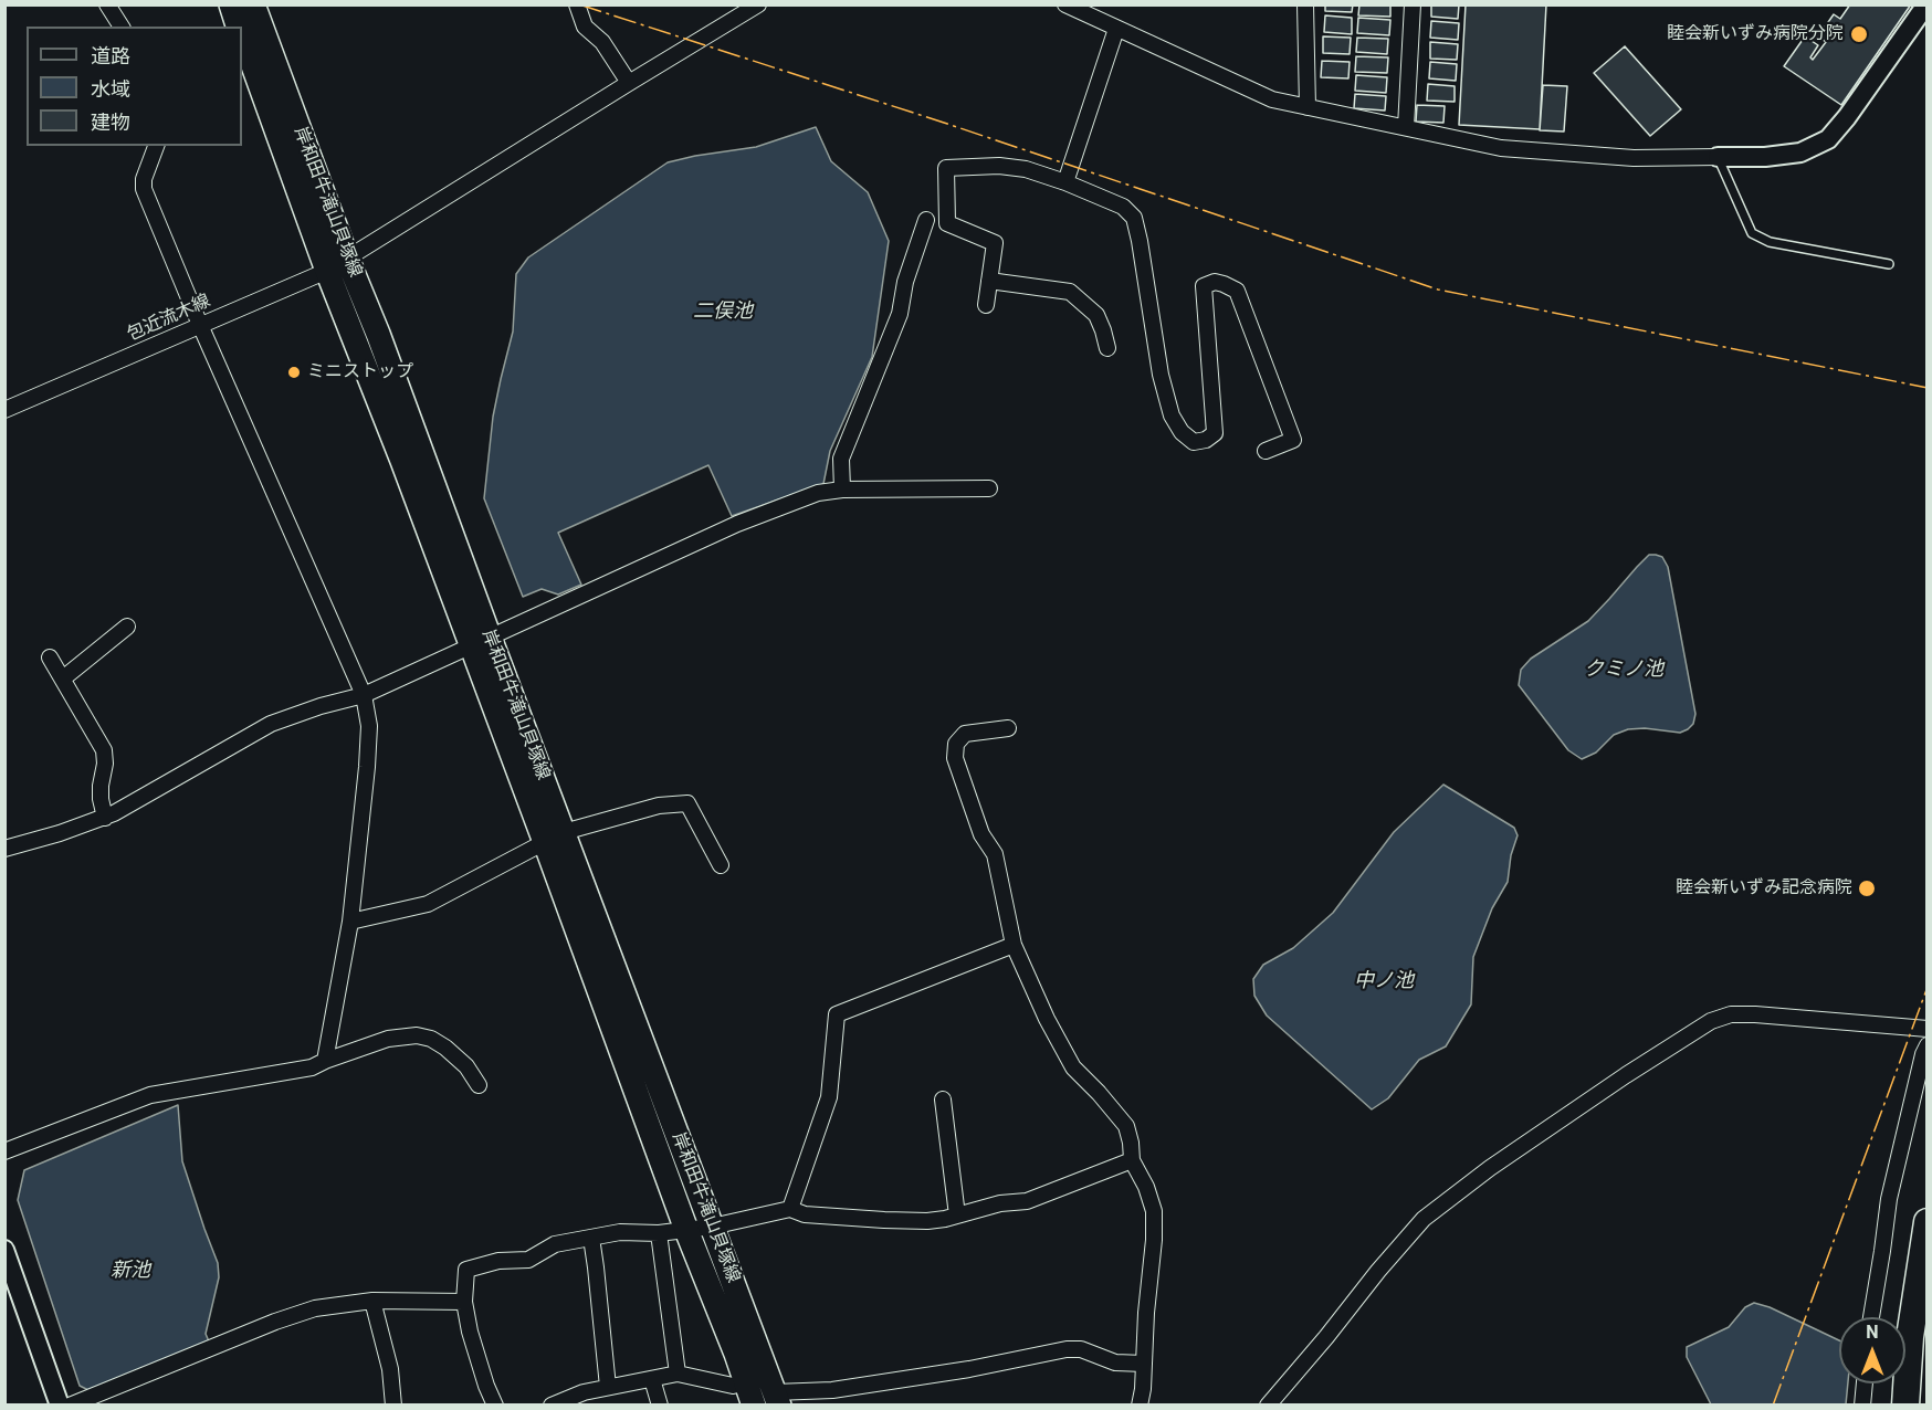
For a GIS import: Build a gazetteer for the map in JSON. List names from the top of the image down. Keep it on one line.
{"streets":{"main road":["岸和田牛滝山貝塚線"],"street":["包近流木線"]},"crossings":[["岸和田牛滝山貝塚線","包近流木線"]],"water":["二俣池","クミノ池","中ノ池","新池"],"places":["睦会新いずみ病院分院","ミニストップ","睦会新いずみ記念病院"],"legend":["道路","水域","建物"],"north":"top"}
